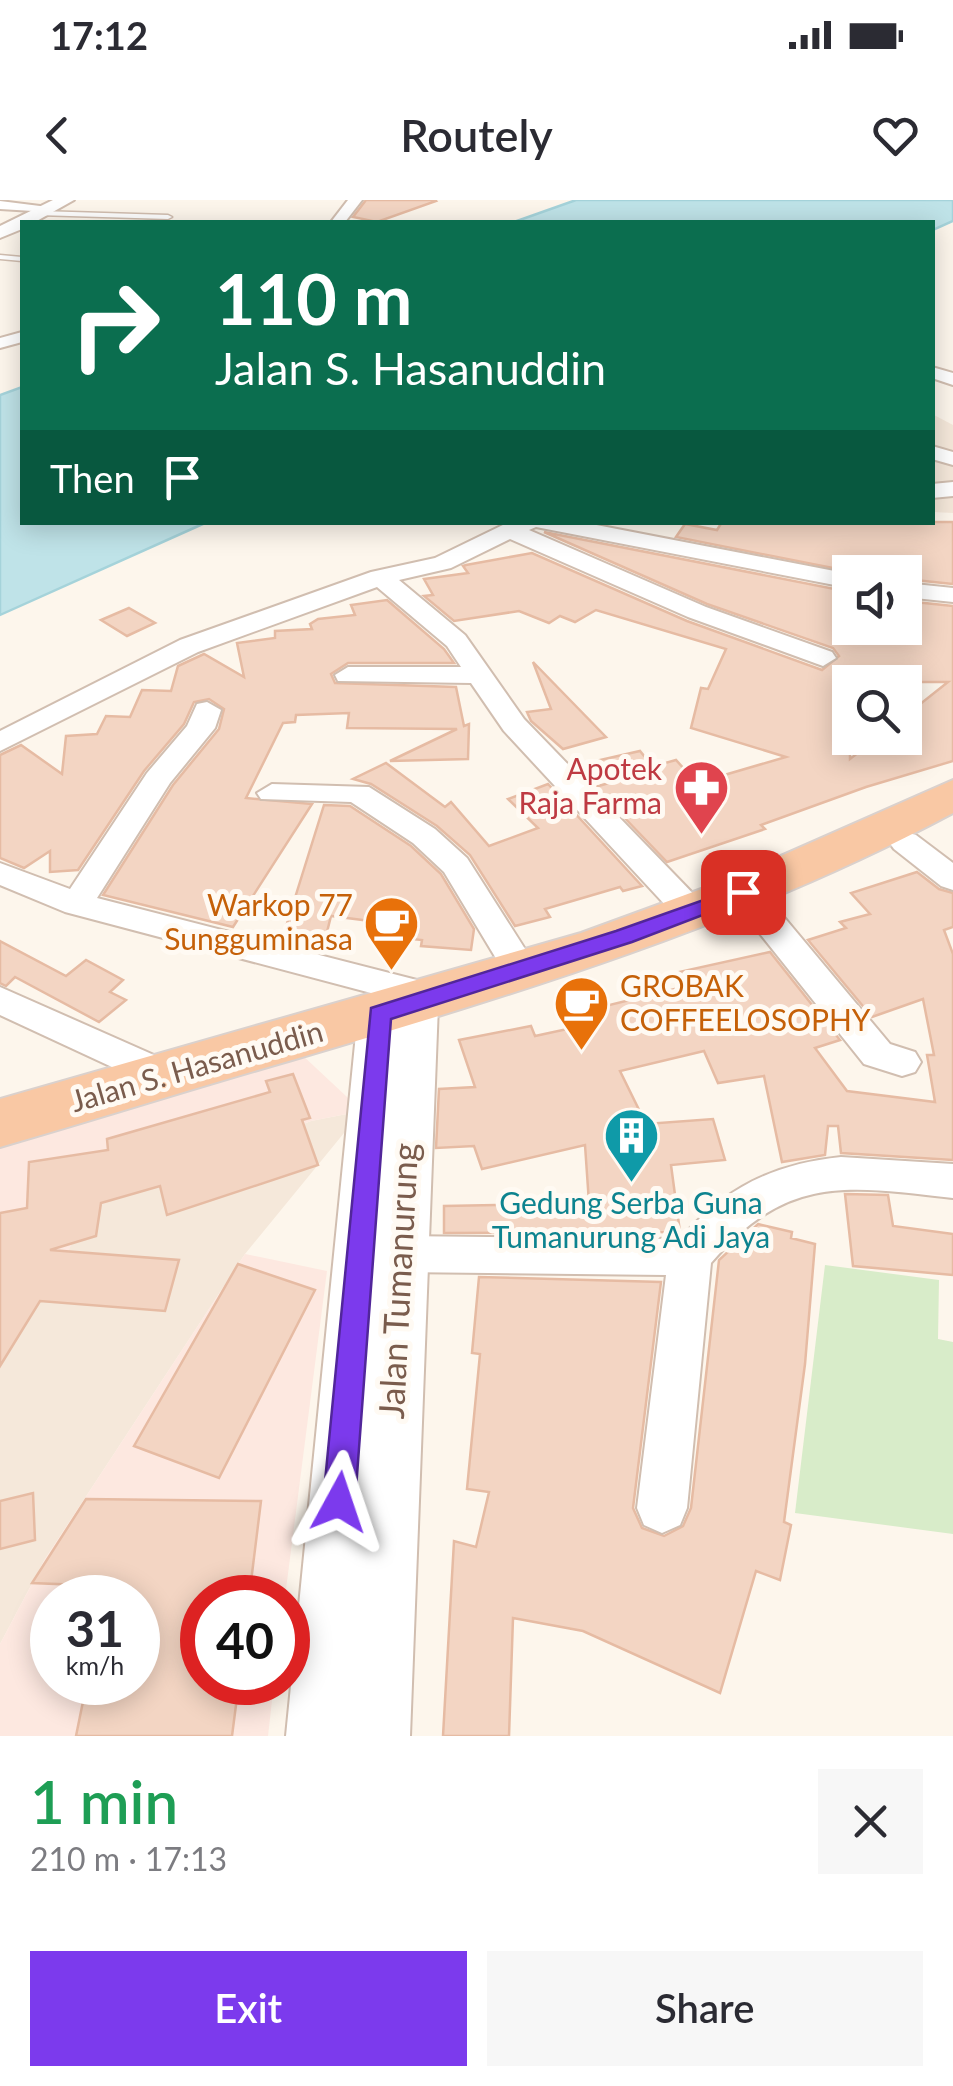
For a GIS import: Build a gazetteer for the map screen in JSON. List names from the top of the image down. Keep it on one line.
{"streets":{"highway":["Jalan S. Hasanuddin"],"street":["Jalan Tumanurung"]},"crossings":[["Jalan S. Hasanuddin","Jalan Tumanurung"]],"places":{"pharmacy":["Apotek Raja Farma"],"cafe":["Warkop 77 Sungguminasa","GROBAK COFFEELOSOPHY"],"building":["Gedung Serba Guna Tumanurung Adi Jaya"]},"page":{"status":"17:12","header":"Routely","turn":["110 m","Jalan S. Hasanuddin"],"then":"Then","speed":"31 km/h","limit":"40","heading":["1 min","210 m · 17:13"],"buttons":["Exit","Share"]}}
